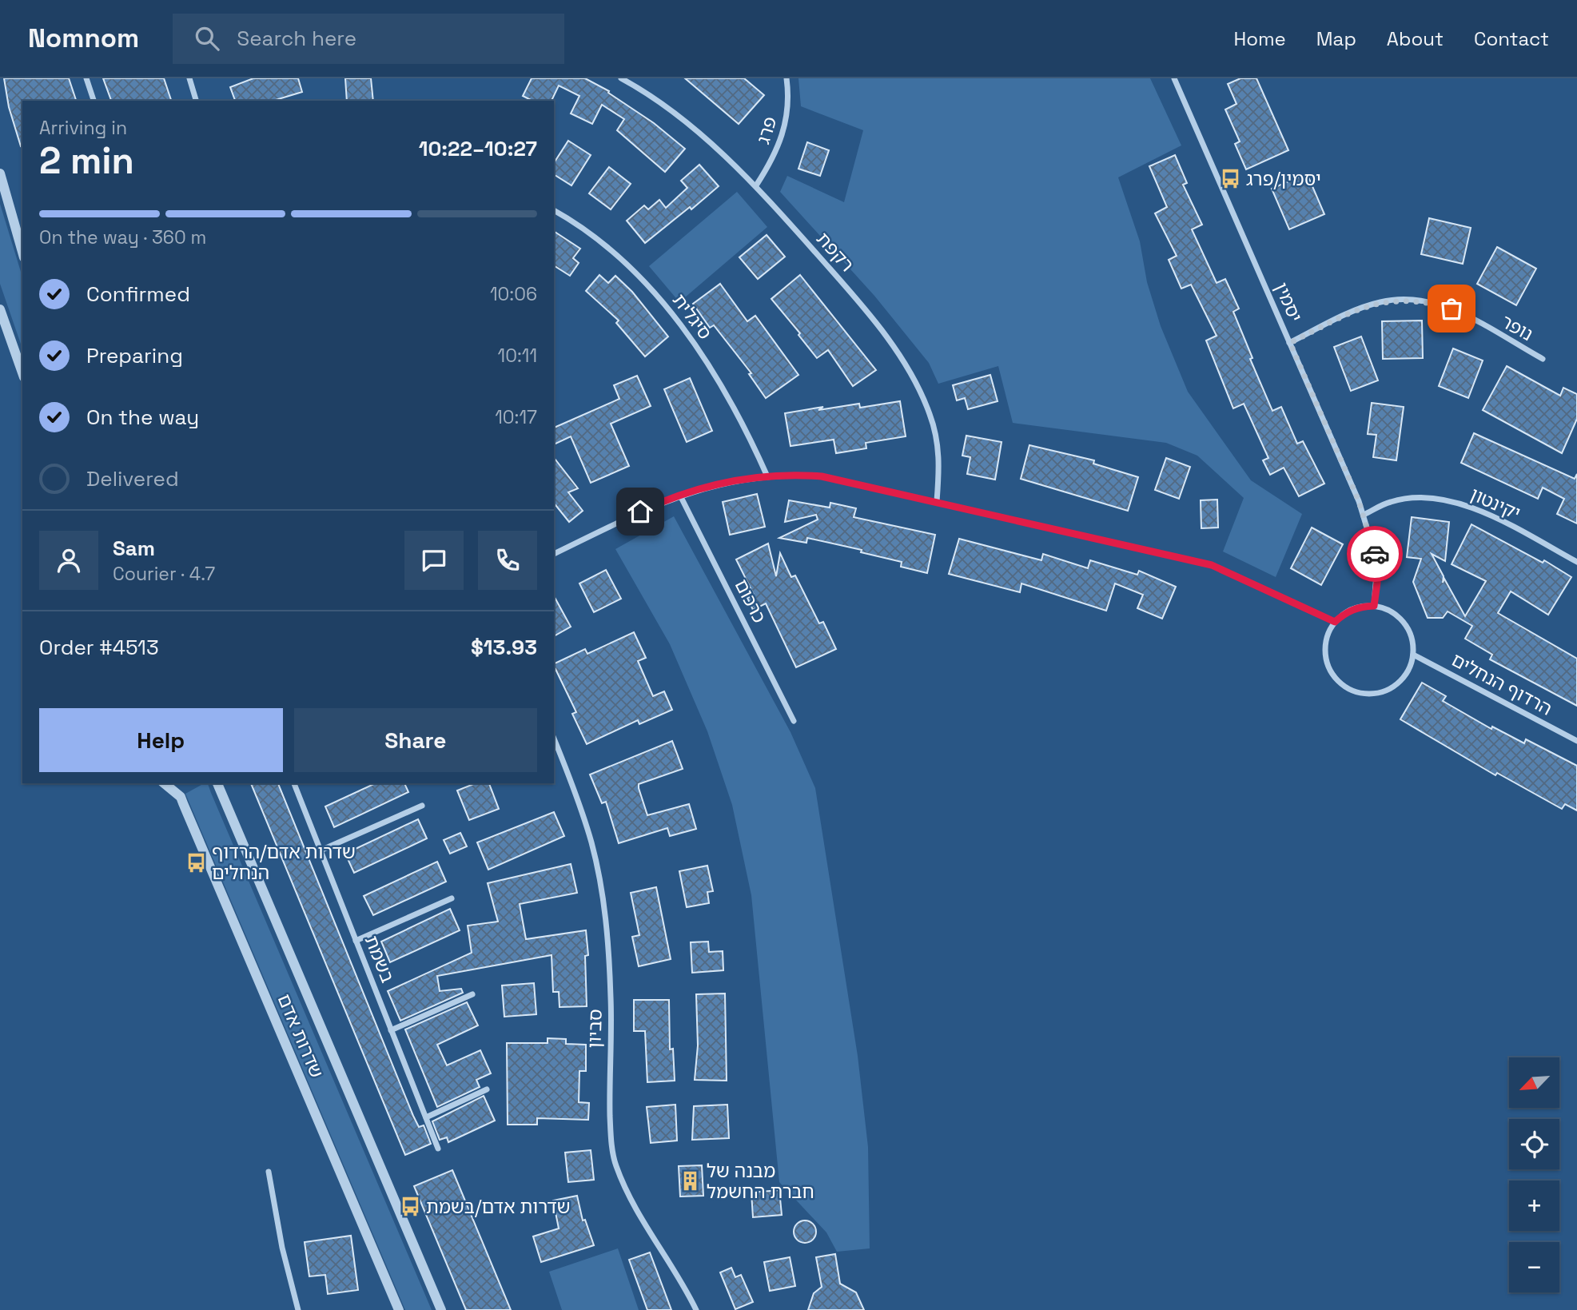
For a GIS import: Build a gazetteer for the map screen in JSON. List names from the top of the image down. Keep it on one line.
{"streets":{"street":["פרג","רקפת","יסמין","סיגלית","נופר","יקינטון","כרכום","הרדוף הנחלים","בשמת","סביון","שדרות אדם"]},"crossings":[["פרג","רקפת"],["יסמין","נופר"],["יסמין","יקינטון"],["יסמין","הרדוף הנחלים"]],"places":{"bus stop":["יסמין/פרג","שדרות אדם/הרדוף הנחלים","שדרות אדם/בשמת"],"building":["מבנה של חברת החשמל"]},"north":"bottom left","page":{"header":"Nomnom","search":"Search here","nav":["Home","Map","About","Contact"],"heading":["2 min","Arriving in","10:22–10:27"],"panel":["Sam","Courier · 4.7","Order #4513","$13.93"],"bar":"On the way · 360 m","list":[["Confirmed","10:06"],["Preparing","10:11"],["On the way","10:17"],"Delivered"],"buttons":["Help","Share"],"map_buttons":["+","−"]}}
